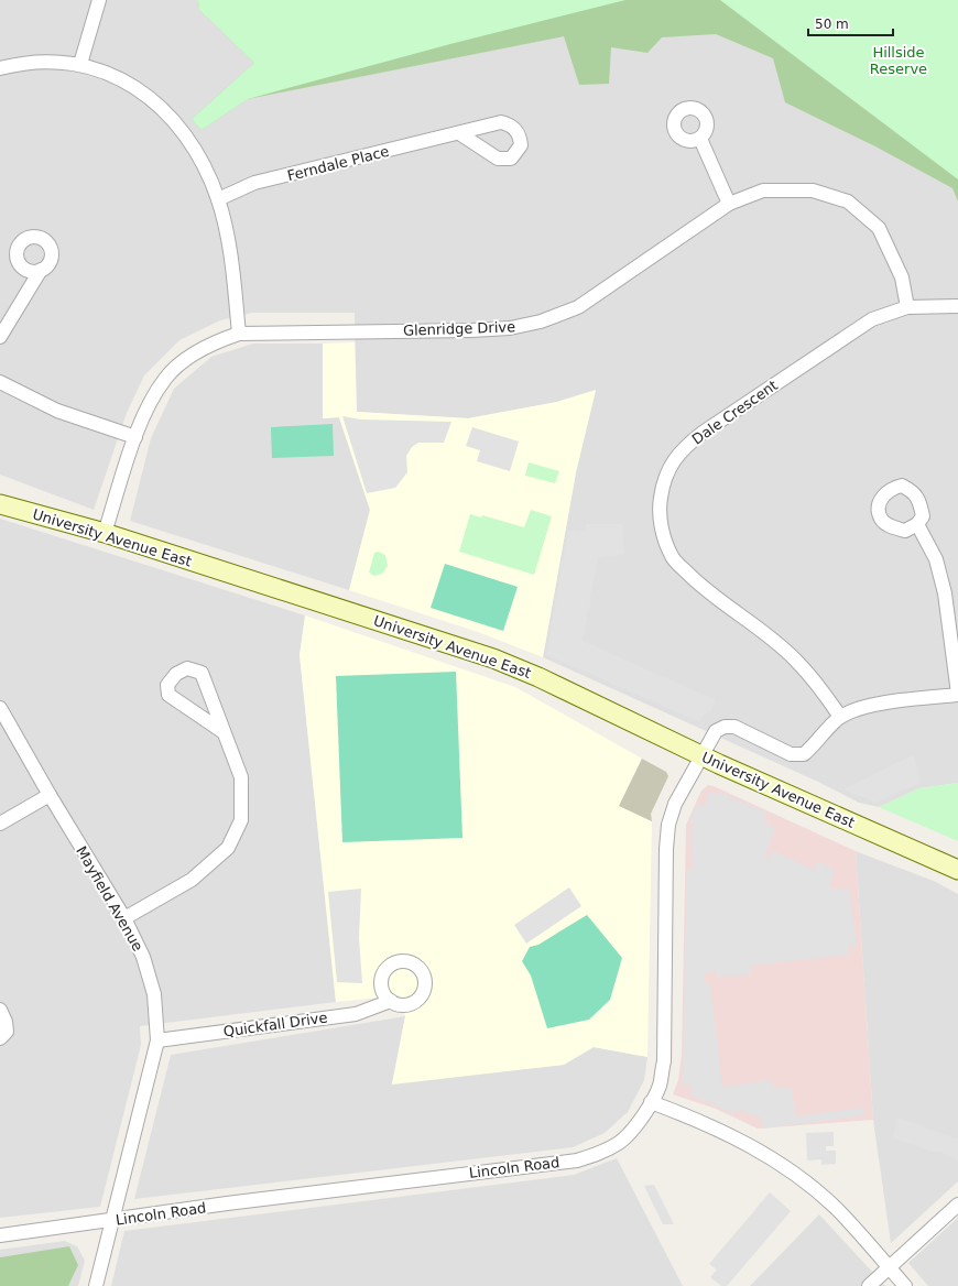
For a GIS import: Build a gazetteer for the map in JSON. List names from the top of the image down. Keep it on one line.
{"streets":{"main road":["University Avenue East"],"street":["Ferndale Place","Glenridge Drive","Dale Crescent","Mayfield Avenue","Quickfall Drive","Lincoln Road"]},"crossings":[["Glenridge Drive","Dale Crescent"],["Glenridge Drive","University Avenue East"],["University Avenue East","Lincoln Road"],["Mayfield Avenue","Quickfall Drive"],["Mayfield Avenue","Lincoln Road"]],"parks":["Hillside Reserve"],"scale_bar":"50 m"}
